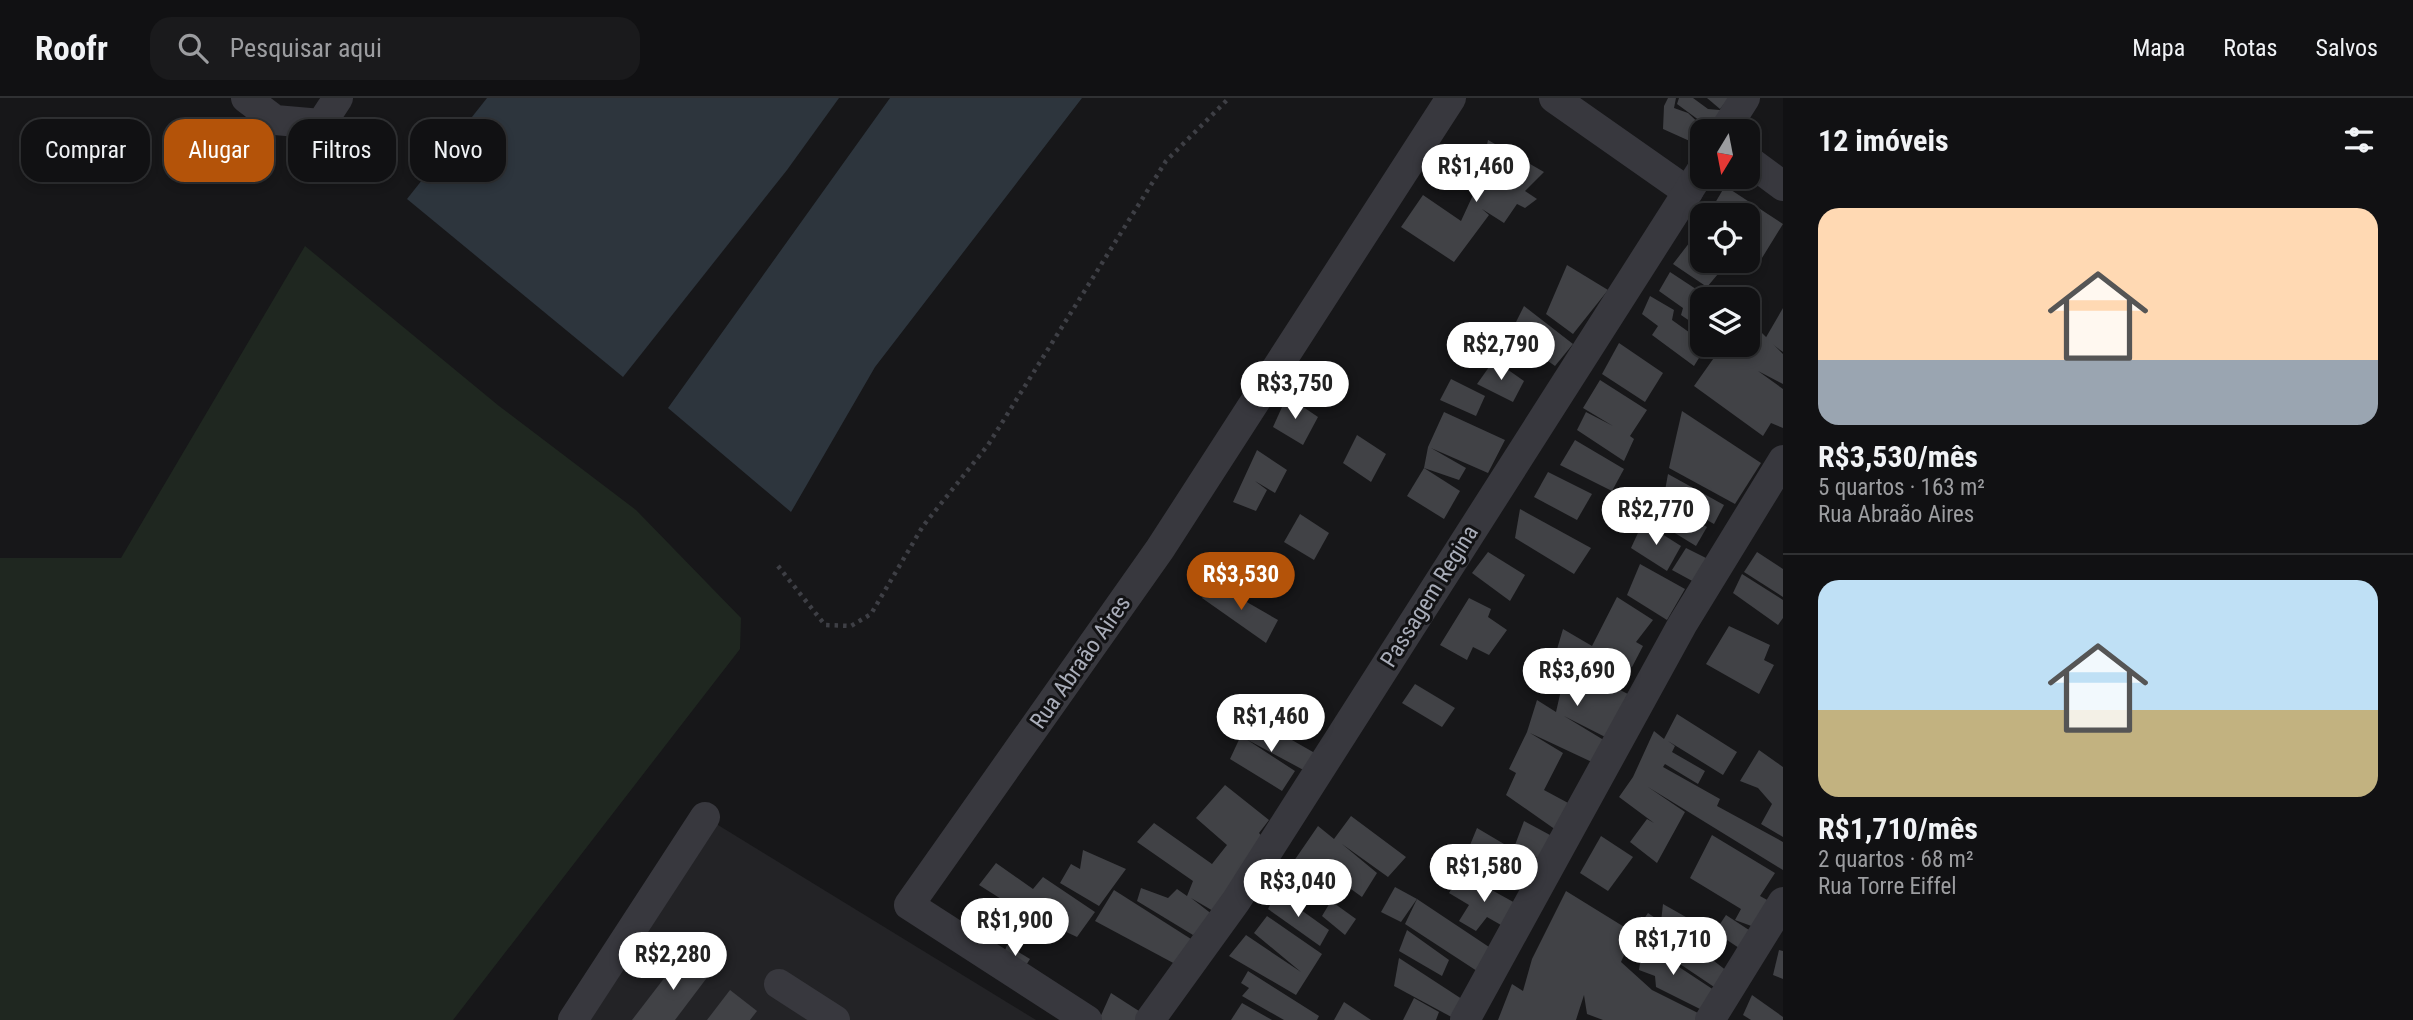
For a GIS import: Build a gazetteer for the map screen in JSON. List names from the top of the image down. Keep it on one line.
{"streets":{"street":["Passagem Regina","Rua Abraão Aires"]},"north":"bottom","page":{"header":"Roofr","search":"Pesquisar aqui","nav":["Mapa","Rotas","Salvos"],"heading":"12 imóveis","chip":["Comprar","Alugar","Filtros","Novo"],"price":["R$1,460","R$2,790","R$3,750","R$2,770","R$3,530","R$3,690","R$1,460","R$1,580","R$3,040","R$1,900","R$1,710","R$2,280"],"list":[{"name":"R$3,530/mês","note":"5 quartos · 163 m² · Rua Abraão Aires"},{"name":"R$1,710/mês","note":"2 quartos · 68 m² · Rua Torre Eiffel"}]}}
